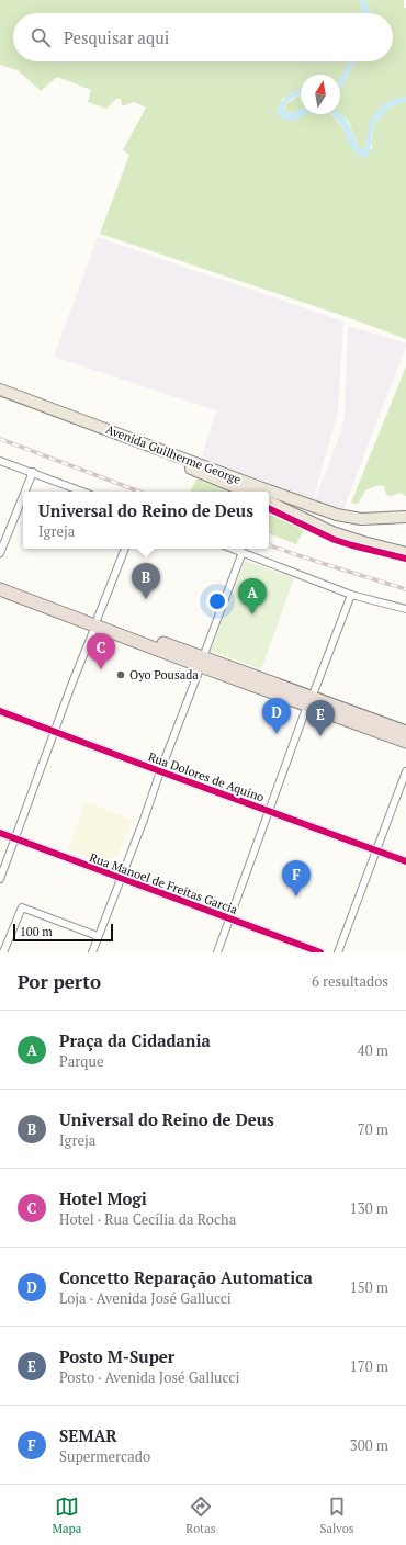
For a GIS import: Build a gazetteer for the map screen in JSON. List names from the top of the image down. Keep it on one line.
{"streets":{"main road":["Avenida Guilherme George"],"street":["Rua Dolores de Aquino","Rua Manoel de Freitas Garcia"]},"places":["Oyo Pousada"],"scale_bar":"100 m","north":"top","page":{"search":"Pesquisar aqui","popup":["Universal do Reino de Deus","Igreja"],"pins":["B","A","C","D","E","F"],"scale":"100 m","heading":["Por perto","6 resultados"],"list":[{"mark":"A","name":"Praça da Cidadania","note":"Parque","value":"40 m"},{"mark":"B","name":"Universal do Reino de Deus","note":"Igreja","value":"70 m"},{"mark":"C","name":"Hotel Mogi","note":"Hotel · Rua Cecília da Rocha","value":"130 m"},{"mark":"D","name":"Concetto Reparação Automatica","note":"Loja · Avenida José Gallucci","value":"150 m"},{"mark":"E","name":"Posto M-Super","note":"Posto · Avenida José Gallucci","value":"170 m"},{"mark":"F","name":"SEMAR","note":"Supermercado","value":"300 m"}],"nav":["Mapa","Rotas","Salvos"]}}
